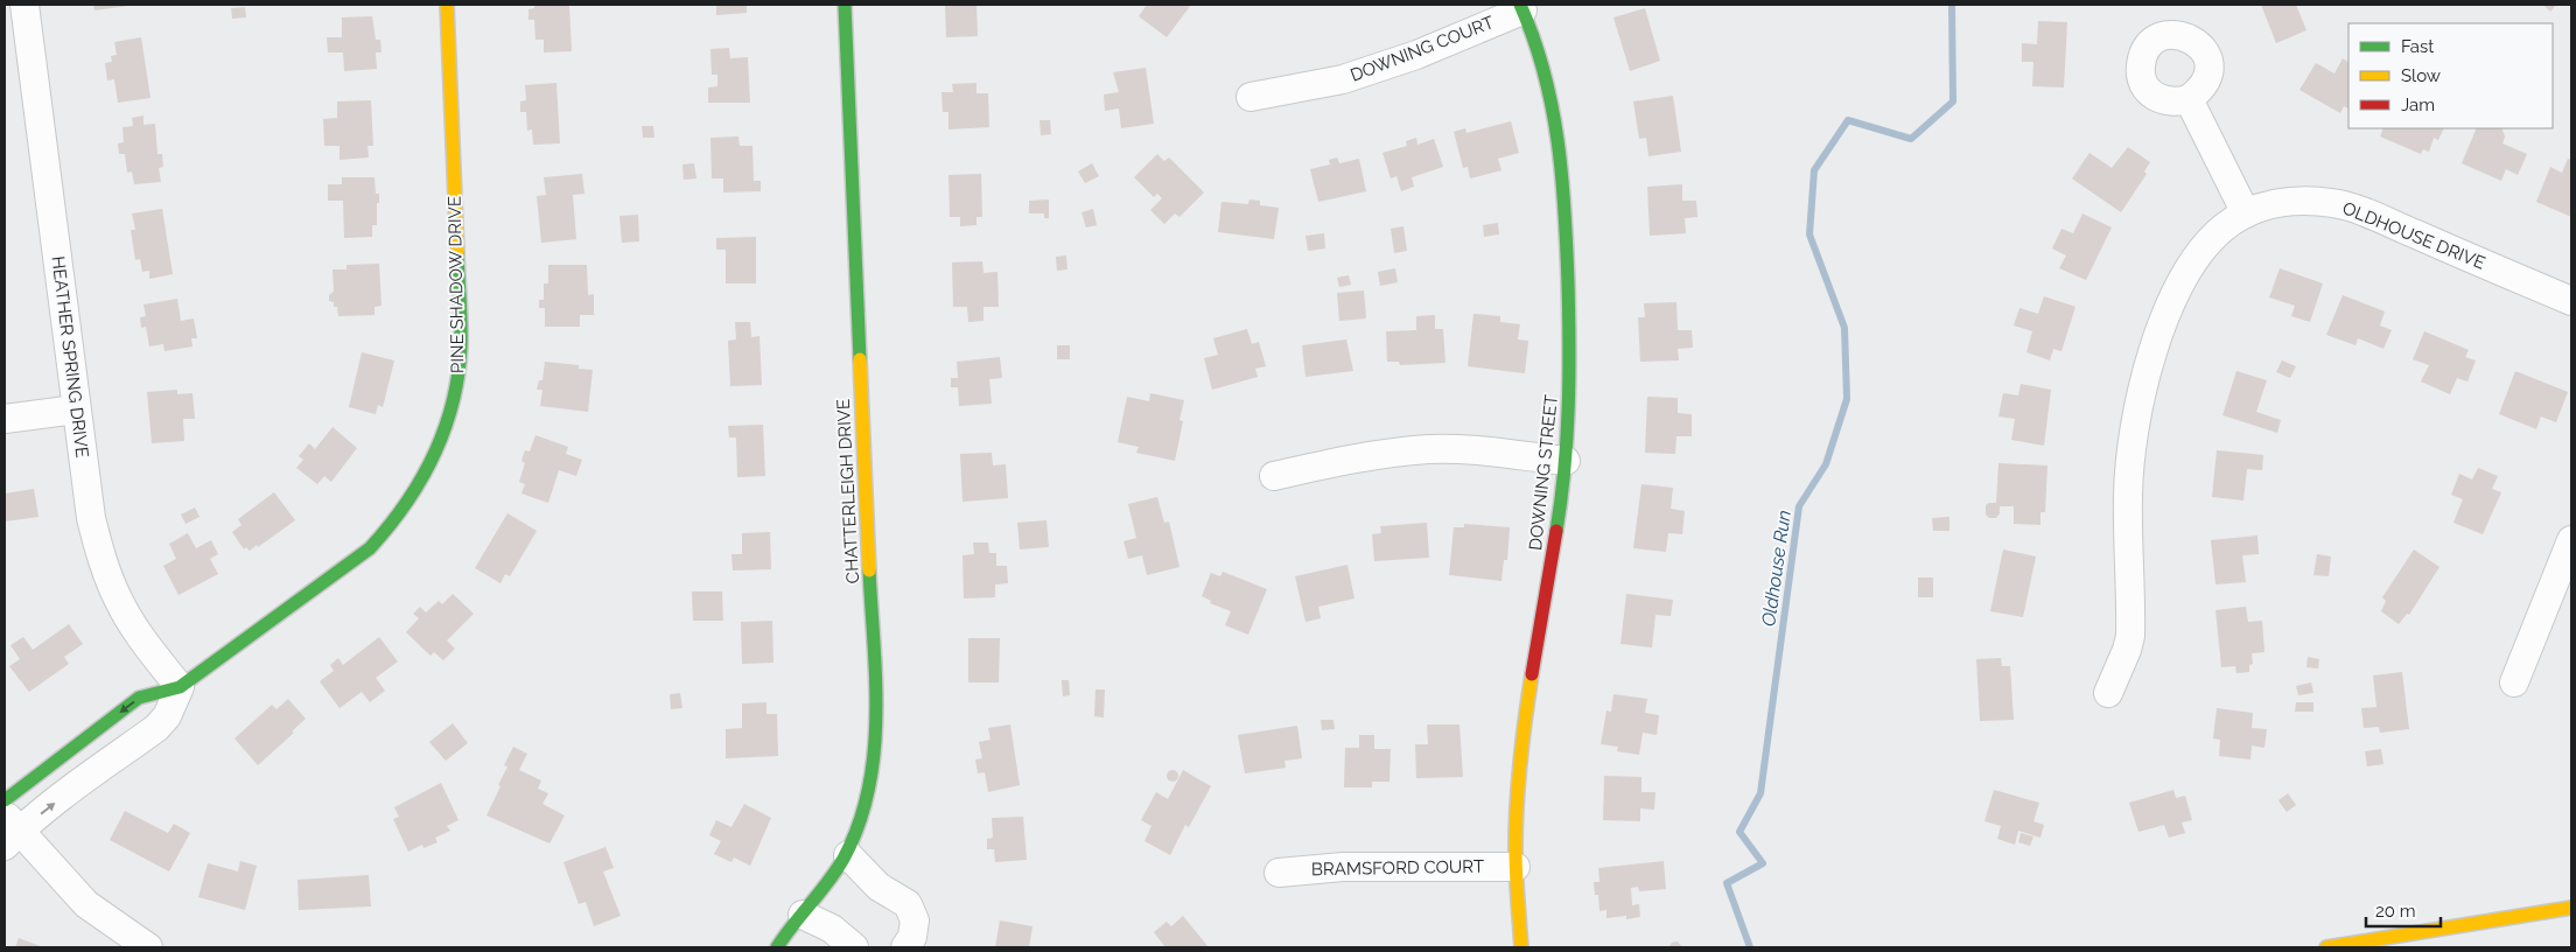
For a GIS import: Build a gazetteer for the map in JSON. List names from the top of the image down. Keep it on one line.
{"streets":{"street":["DOWNING COURT","OLDHOUSE DRIVE","PINE SHADOW DRIVE","HEATHER SPRING DRIVE","DOWNING STREET","CHATTERLEIGH DRIVE","BRAMSFORD COURT"]},"crossings":[["DOWNING COURT","DOWNING STREET"],["PINE SHADOW DRIVE","HEATHER SPRING DRIVE"],["DOWNING STREET","BRAMSFORD COURT"]],"water":["Oldhouse Run"],"legend":["Fast","Slow","Jam"],"scale_bar":"20 m"}
